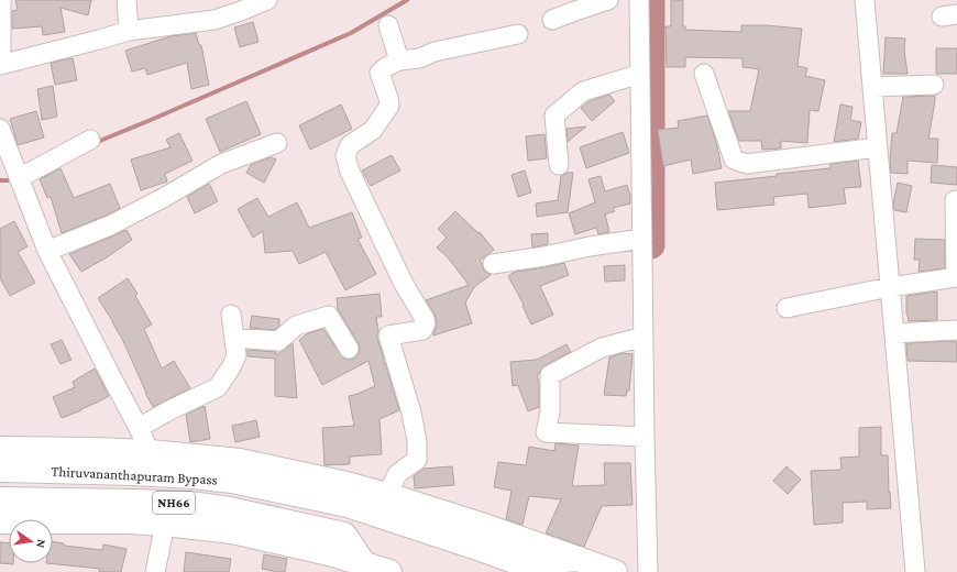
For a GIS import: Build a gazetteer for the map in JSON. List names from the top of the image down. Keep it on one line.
{"streets":{"main road":["Thiruvananthapuram Bypass","NH66"]},"north":"right"}
